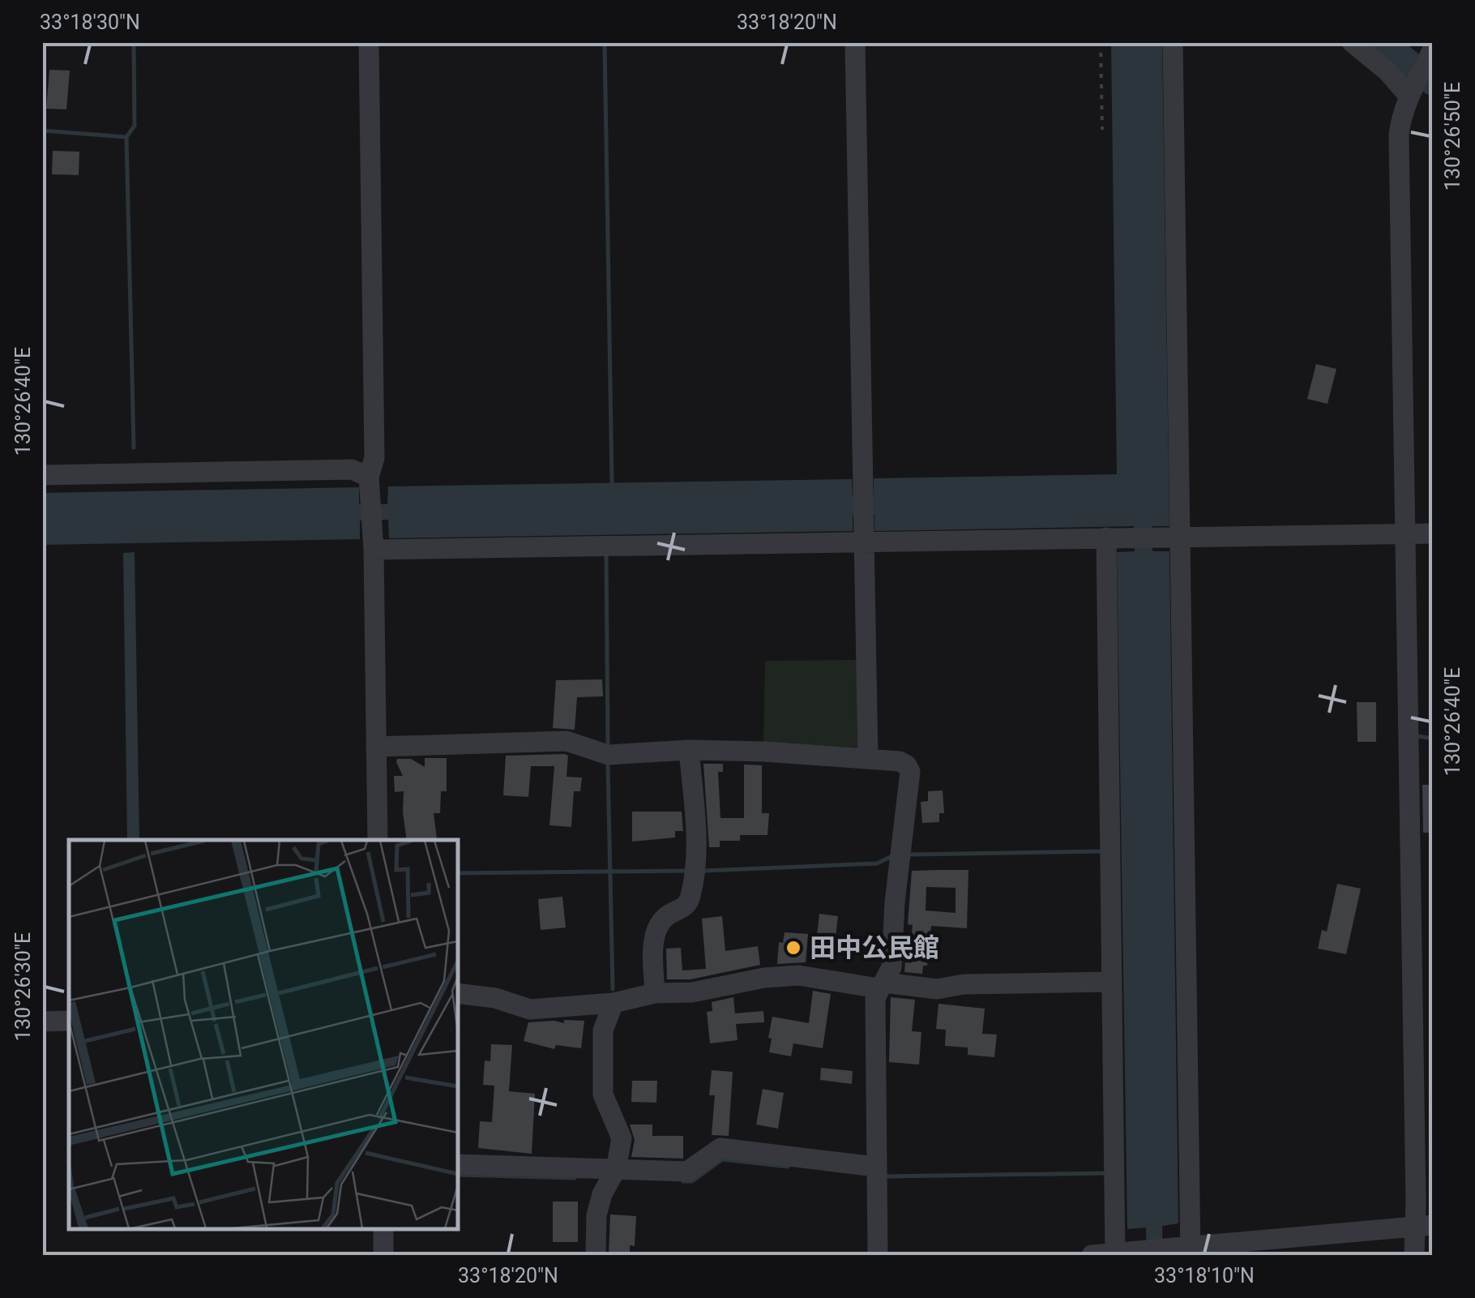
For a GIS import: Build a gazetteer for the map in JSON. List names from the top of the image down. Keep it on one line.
{"places":["田中公民館"],"coordinates":["33°18'30\"N","33°18'20\"N","130°26'50\"E","130°26'40\"E","130°26'30\"E","33°18'10\"N"]}
